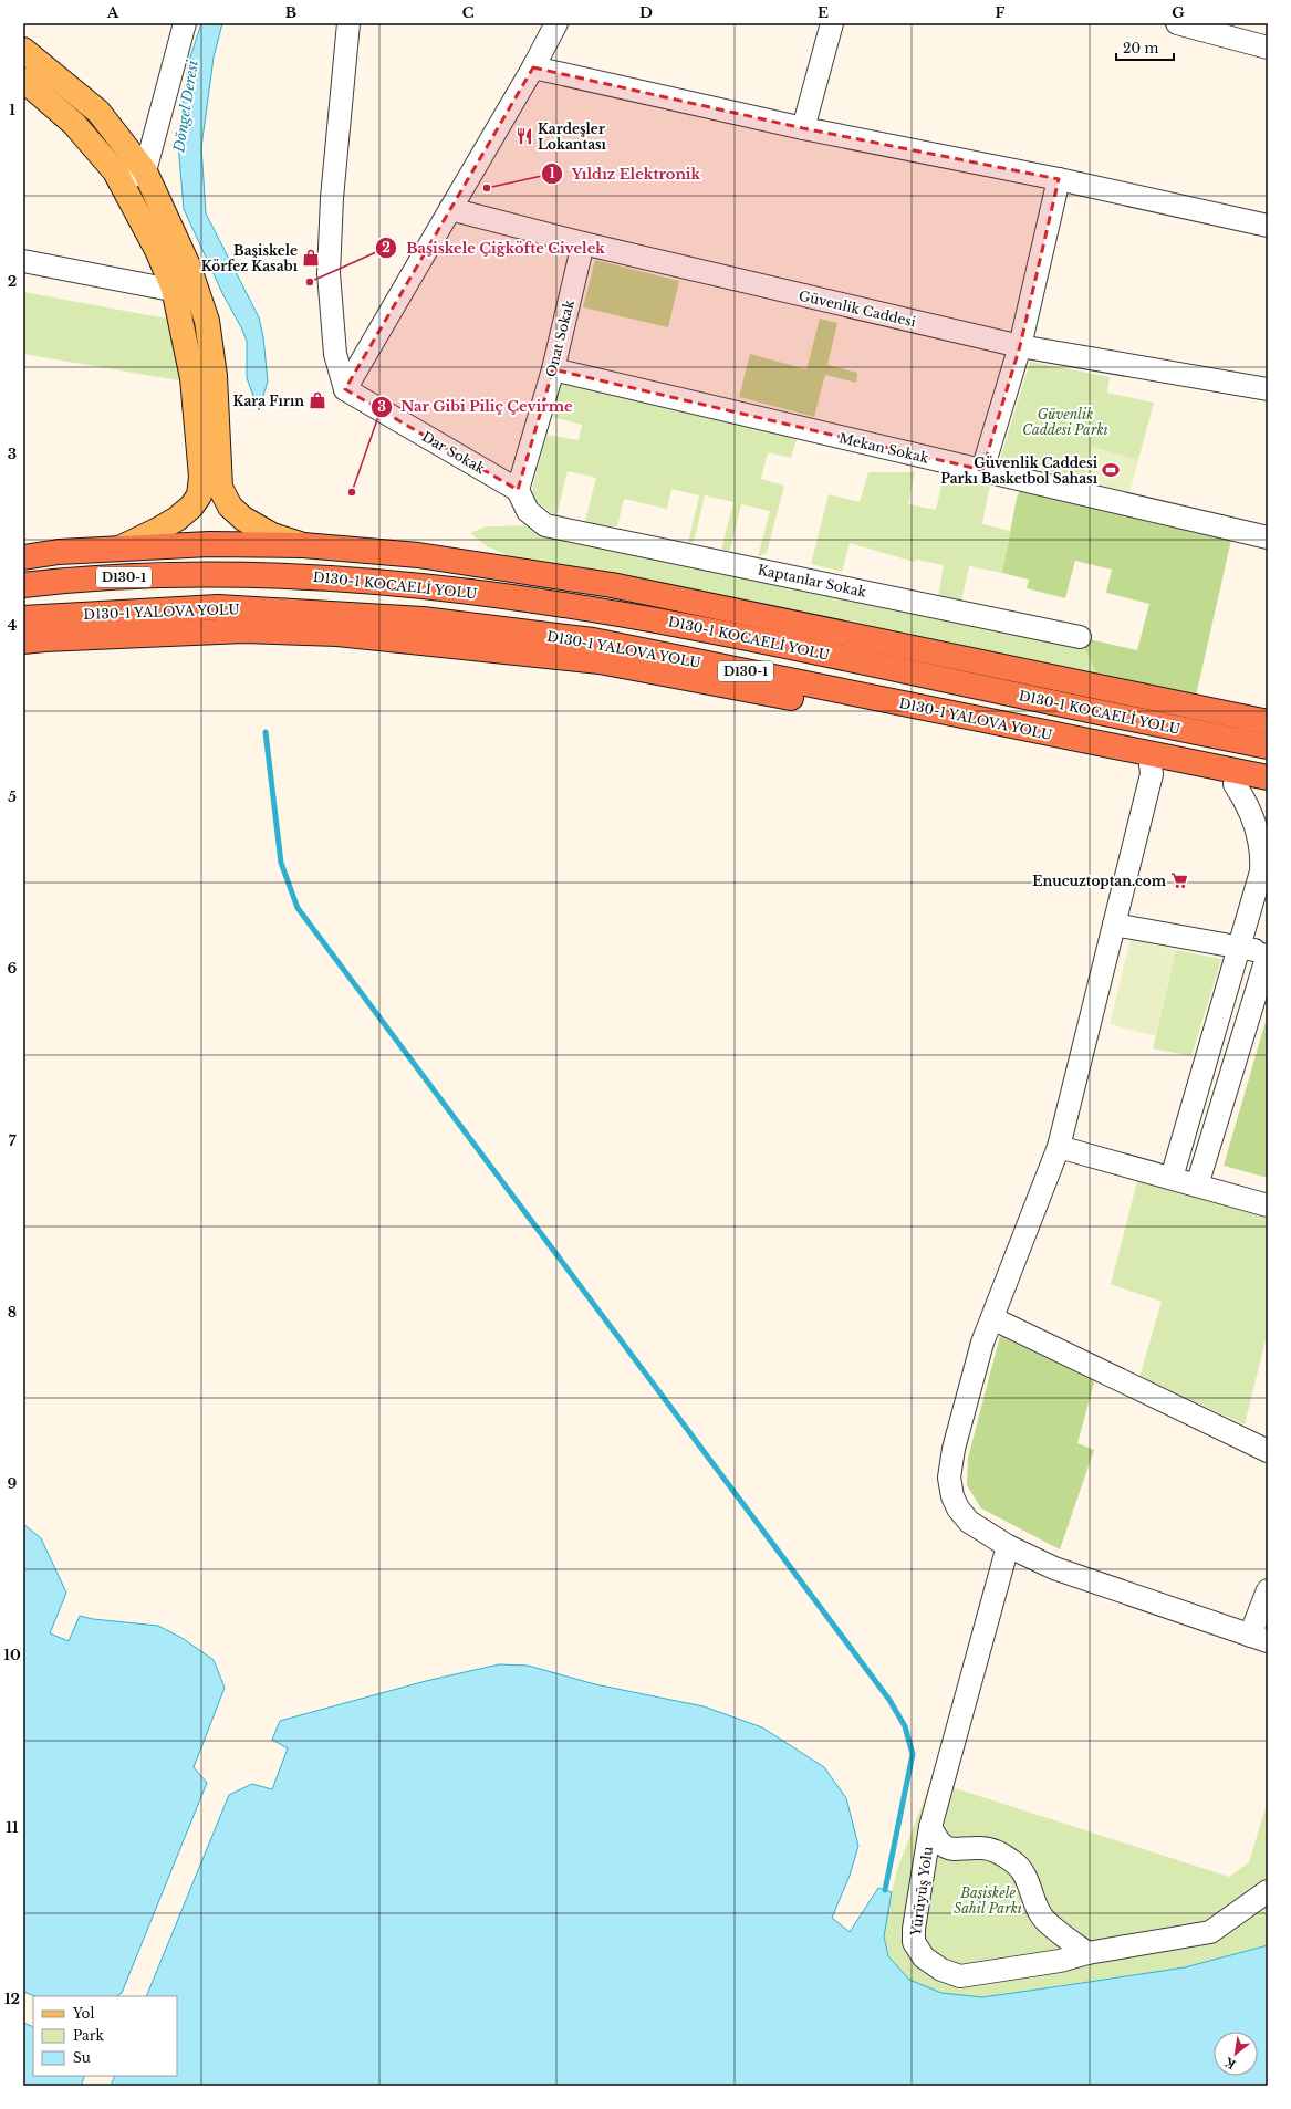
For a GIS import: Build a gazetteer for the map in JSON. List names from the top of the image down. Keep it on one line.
{"streets":{"highway":["D130-1","D130-1 KOCAELİ YOLU","D130-1 YALOVA YOLU"],"street":["Güvenlik Caddesi","Onat Sokak","Mekan Sokak","Dar Sokak","Kaptanlar Sokak","Yürüyüş Yolu"]},"crossings":[["Güvenlik Caddesi","Onat Sokak"],["Onat Sokak","Mekan Sokak"],["Onat Sokak","Dar Sokak"],["Onat Sokak","Kaptanlar Sokak"],["Dar Sokak","Kaptanlar Sokak"]],"water":["Döngel Deresi"],"parks":["Güvenlik Caddesi Parkı","Başiskele Sahil Parkı"],"places":{"restaurant":["Kardeşler Lokantası"],"other":["Yıldız Elektronik","Başiskele Çiğköfte Civelek","Nar Gibi Piliç Çevirme"],"shop":["Başiskele Körfez Kasabı","Kara Fırın"],"sports":["Güvenlik Caddesi Parkı Basketbol Sahası"],"supermarket":["Enucuztoptan.com"]},"legend":["Yol","Park","Su"],"scale_bar":"20 m","north":"bottom left","grid":{"columns":["A","B","C","D","E","F","G"],"rows":["1","2","3","4","5","6","7","8","9","10","11","12"]}}
